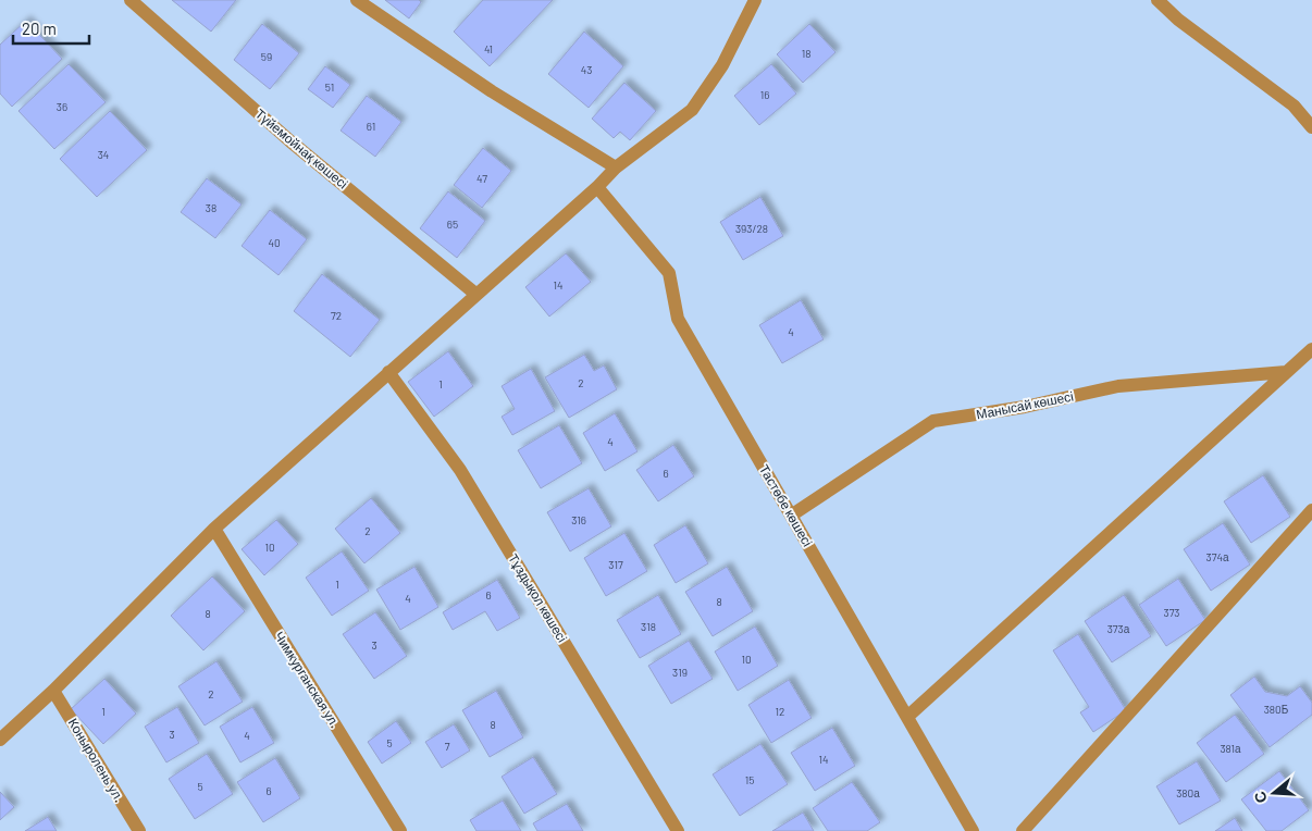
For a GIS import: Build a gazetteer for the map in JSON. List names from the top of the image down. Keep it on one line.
{"streets":{"street":["Түйемойнақ көшесі","Манысай көшесі","Тастөбе көшесі","Тұздықол көшесі","Чимкурганская ул.","Коныролень ул."]},"crossings":[["Манысай көшесі","Тастөбе көшесі"]],"house_numbers":["41","18","59","43","51","16","36","61","34","47","38","65","393/28","40","14","72","4","2","1","4","6","316","2","10","374а","317","1","6","4","8","373","8","318","373а","3","10","319","2","380Б","1","12","8","3","4","5","7","381а","14","15","5","6","380а"],"scale_bar":"20 m","north":"left"}
